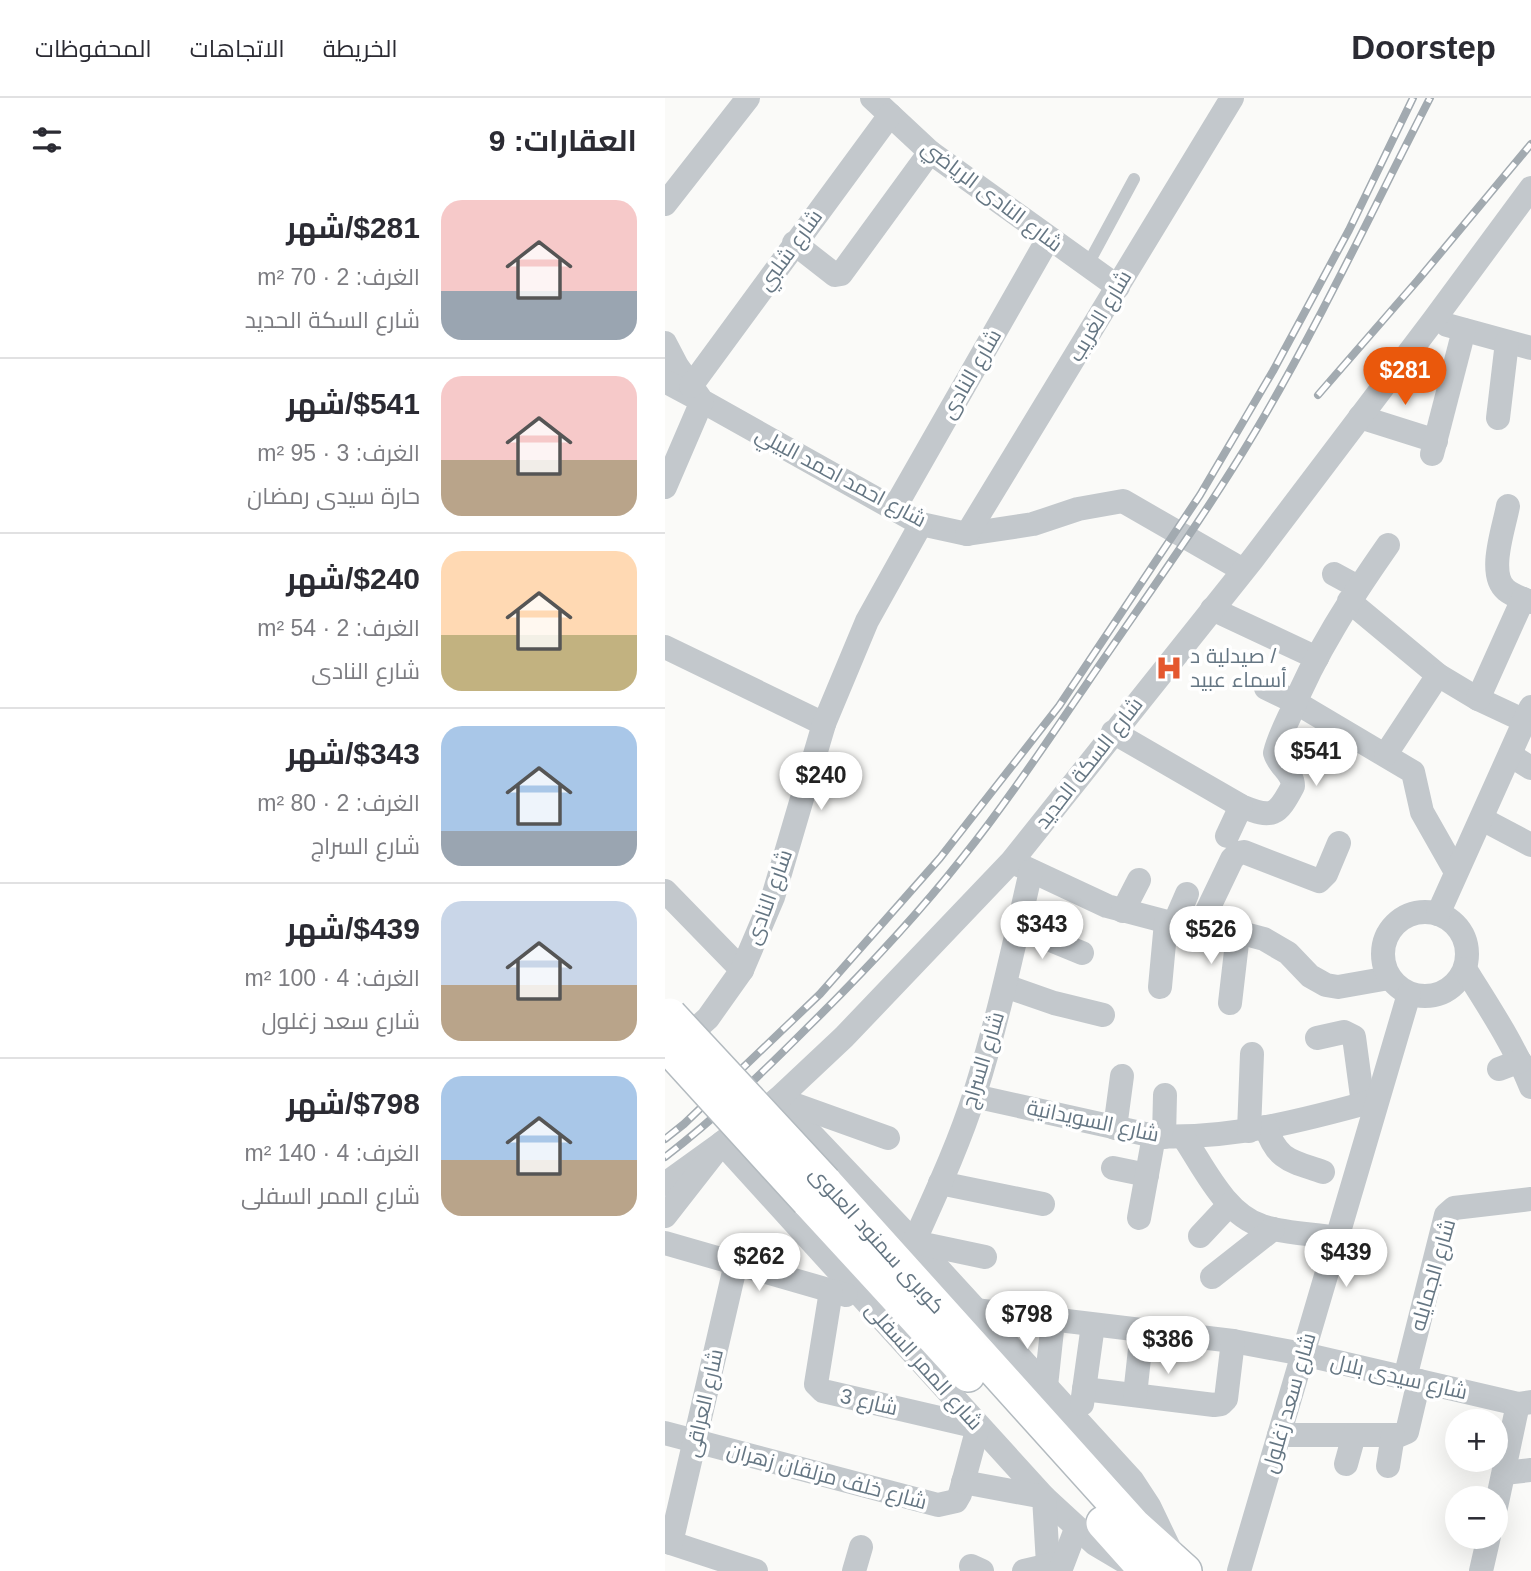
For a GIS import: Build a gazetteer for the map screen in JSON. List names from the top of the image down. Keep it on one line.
{"streets":{"main road":["كوبرى سمنود العلوى"],"street":["شارع النادى الرياضي","شارع شلبي","شارع الغريب","شارع النادى","شارع احمد احمد البيلي","شارع السكة الحديد","شارع السراج","شارع السويدانية","شارع الجمايله","شارع الممر السفلى","شارع سيدى بلال","شارع 3","شارع العراقى","شارع سعد زغلول","شارع خلف مزلقان زهران"]},"crossings":[["شارع النادى الرياضي","شارع شلبي"],["شارع النادى الرياضي","شارع الغريب"],["شارع النادى الرياضي","شارع النادى"],["شارع شلبي","شارع احمد احمد البيلي"],["شارع الغريب","شارع احمد احمد البيلي"],["شارع النادى","شارع احمد احمد البيلي"],["شارع احمد احمد البيلي","شارع السكة الحديد"],["شارع السكة الحديد","شارع السراج"],["شارع السكة الحديد","شارع الممر السفلى"],["شارع السراج","شارع السويدانية"],["شارع السويدانية","شارع سعد زغلول"],["شارع الجمايله","شارع سيدى بلال"],["شارع الممر السفلى","شارع 3"],["شارع الممر السفلى","شارع خلف مزلقان زهران"],["شارع سيدى بلال","شارع سعد زغلول"],["شارع 3","شارع خلف مزلقان زهران"],["شارع العراقى","شارع خلف مزلقان زهران"]],"places":{"hospital":["صيدلية د / أسماء عبيد"]},"page":{"header":"Doorstep","nav":["الخريطة","الاتجاهات","المحفوظات"],"heading":"العقارات: 9","list":[{"name":"$281/شهر","note":"الغرف: 2 · 70 m² · شارع السكة الحديد"},{"name":"$541/شهر","note":"الغرف: 3 · 95 m² · حارة سيدى رمضان"},{"name":"$240/شهر","note":"الغرف: 2 · 54 m² · شارع النادى"},{"name":"$343/شهر","note":"الغرف: 2 · 80 m² · شارع السراج"},{"name":"$439/شهر","note":"الغرف: 4 · 100 m² · شارع سعد زغلول"},{"name":"$798/شهر","note":"الغرف: 4 · 140 m² · شارع الممر السفلى"}],"price":["$281","$541","$240","$343","$526","$439","$262","$798","$386"],"map_buttons":["+","−"]}}
